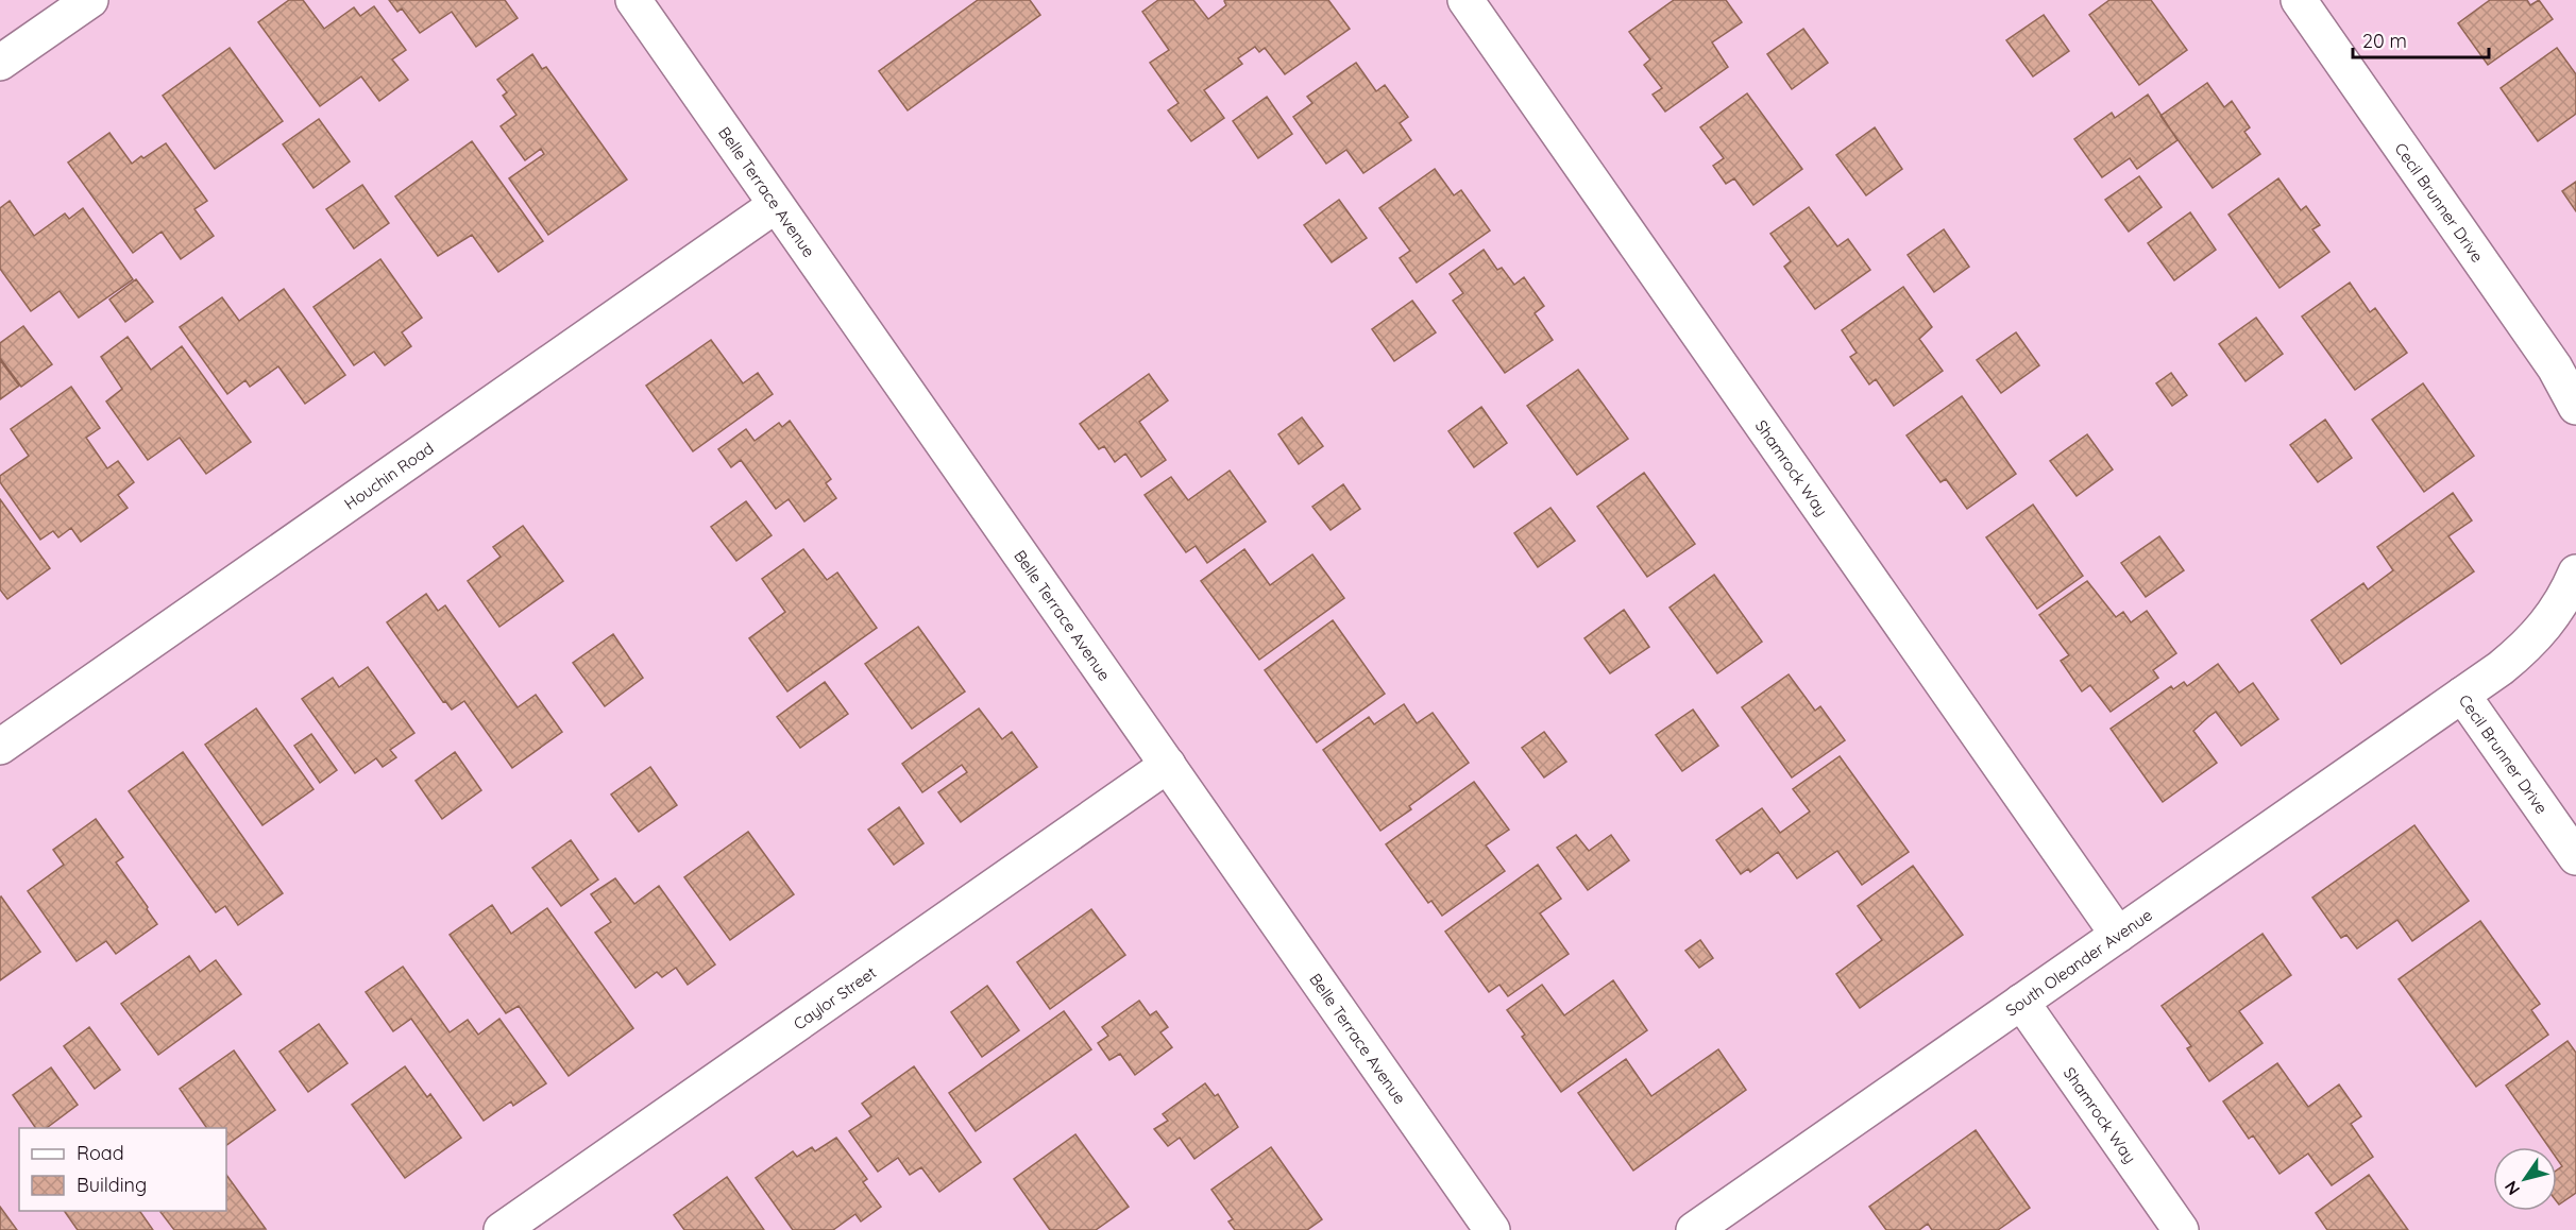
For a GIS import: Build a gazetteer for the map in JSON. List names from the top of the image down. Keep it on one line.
{"streets":{"street":["Belle Terrace Avenue","Cecil Brunner Drive","Shamrock Way","Houchin Road","South Oleander Avenue","Caylor Street"]},"crossings":[["Belle Terrace Avenue","Houchin Road"],["Belle Terrace Avenue","Caylor Street"],["Cecil Brunner Drive","South Oleander Avenue"],["Shamrock Way","South Oleander Avenue"]],"legend":["Road","Building"],"scale_bar":"20 m","north":"bottom left"}
